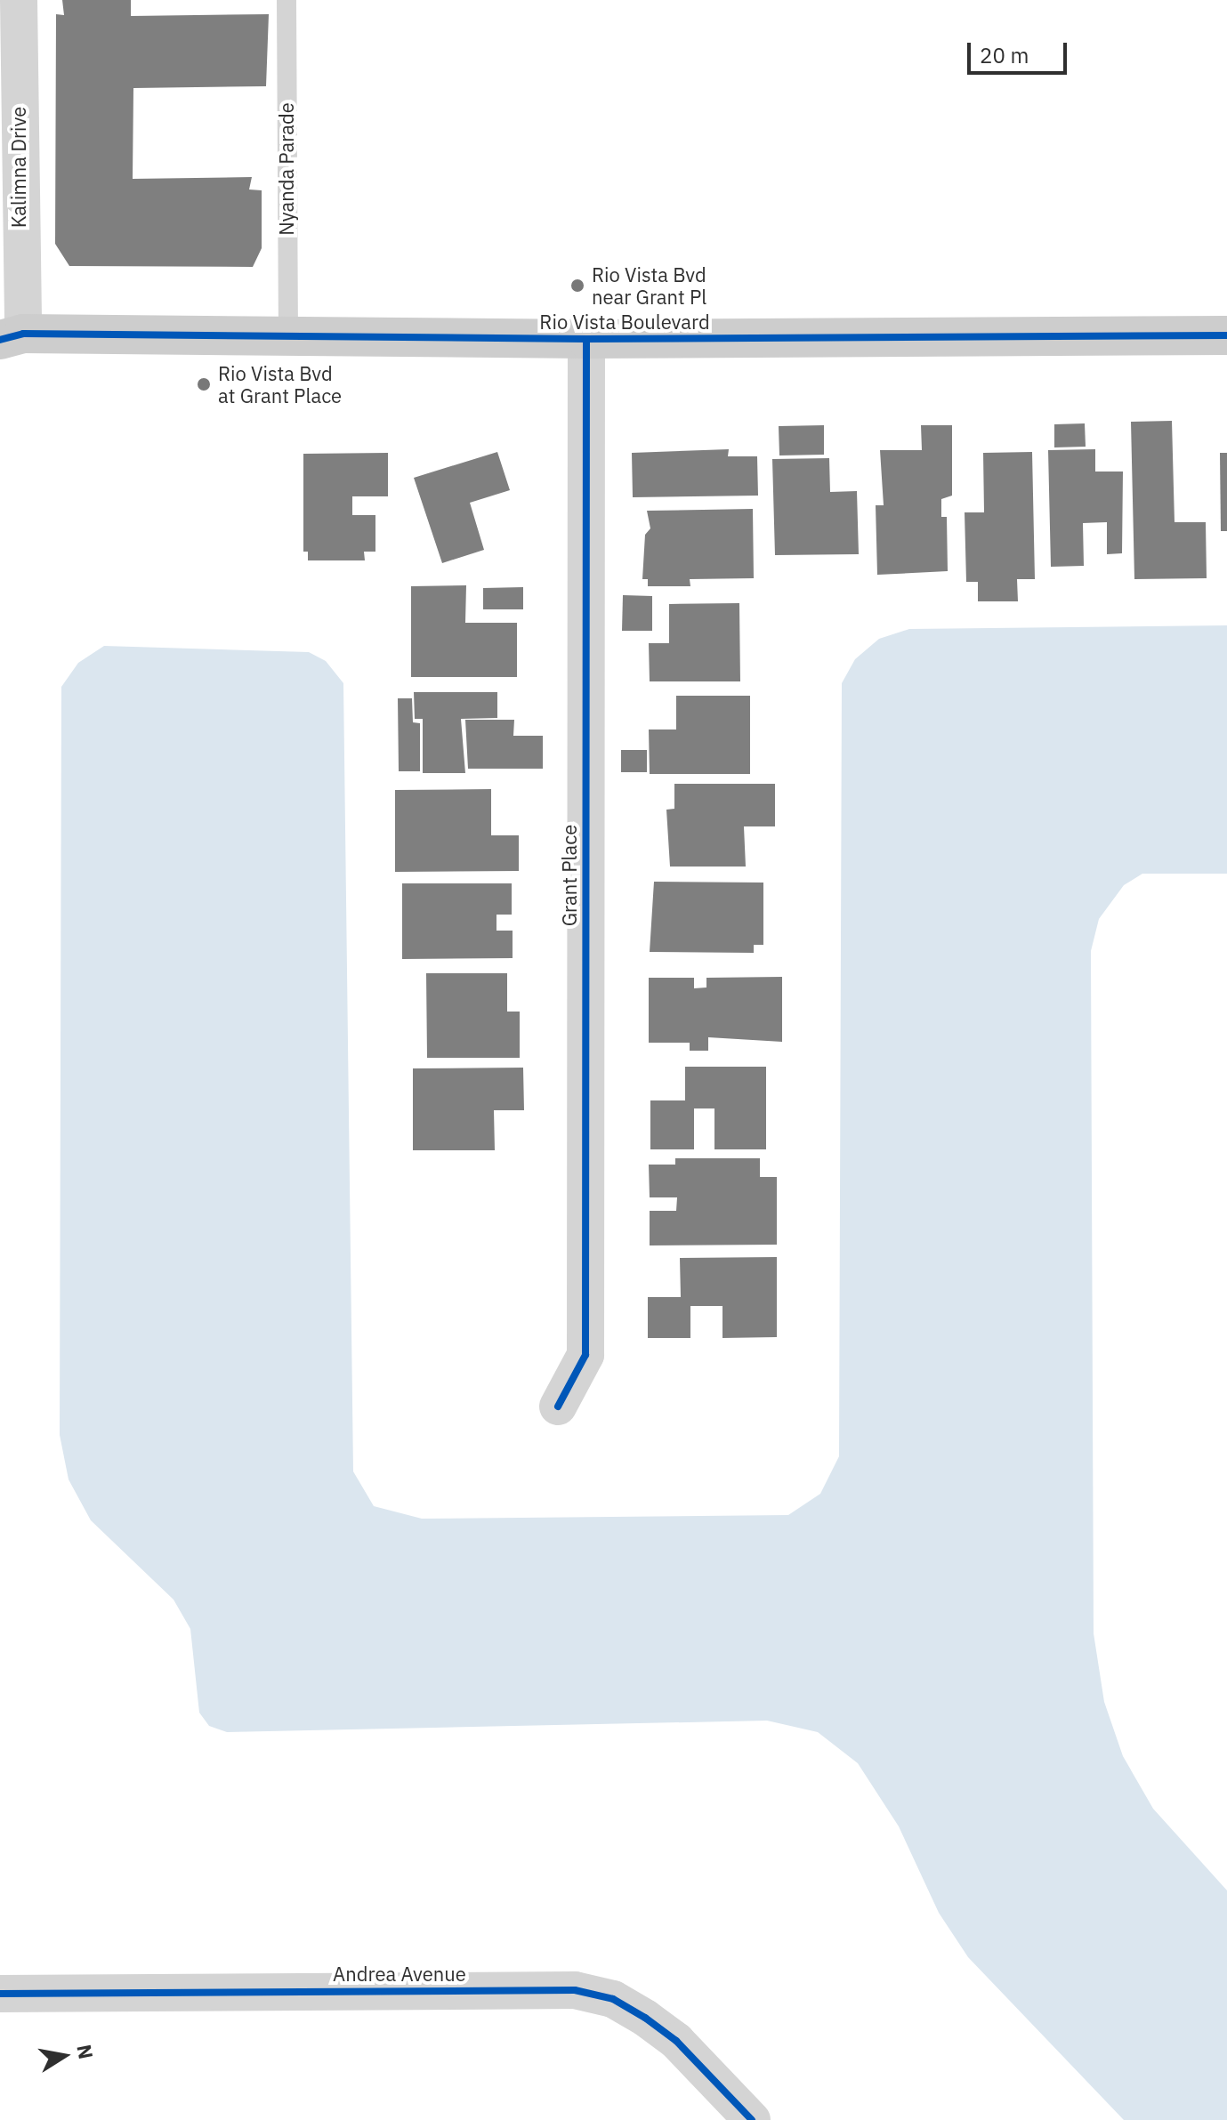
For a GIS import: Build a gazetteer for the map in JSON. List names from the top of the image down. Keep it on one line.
{"streets":{"street":["Kalimna Drive","Rio Vista Boulevard","Grant Place","Andrea Avenue"],"lane":["Nyanda Parade"]},"crossings":[["Kalimna Drive","Rio Vista Boulevard"],["Nyanda Parade","Rio Vista Boulevard"],["Rio Vista Boulevard","Grant Place"]],"places":["Rio Vista Bvd near Grant Pl","Rio Vista Bvd at Grant Place"],"scale_bar":"20 m","north":"right"}
